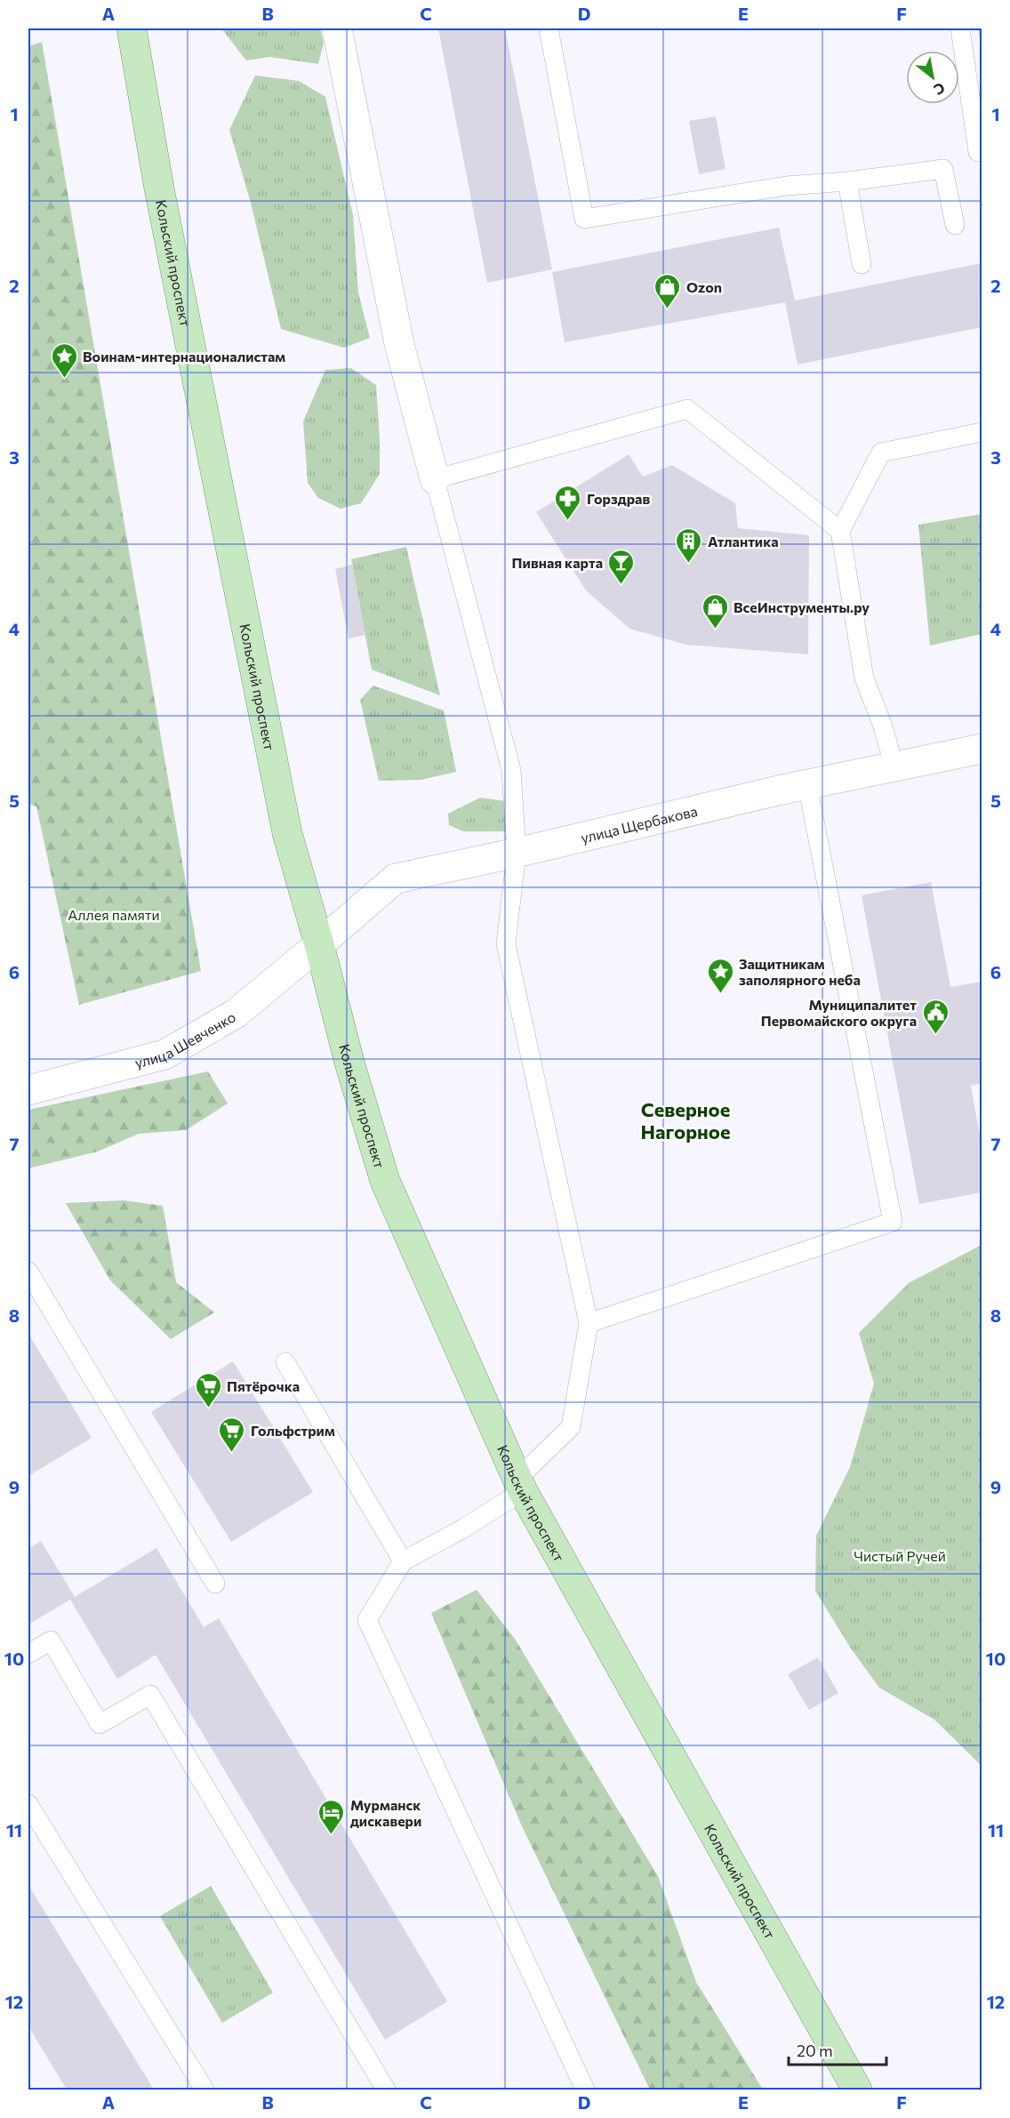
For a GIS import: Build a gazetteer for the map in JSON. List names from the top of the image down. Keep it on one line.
{"streets":{"main road":["Кольский проспект"],"street":["улица Щербакова","улица Шевченко"]},"crossings":[["Кольский проспект","улица Щербакова"],["Кольский проспект","улица Шевченко"],["улица Щербакова","улица Шевченко"]],"districts":["Северное Нагорное"],"parks":["Аллея памяти","Чистый Ручей"],"places":{"shop":["Ozon","ВсеИнструменты.ру"],"place":["Воинам-интернационалистам","Защитникам заполярного неба"],"pharmacy":["Горздрав"],"building":["Атлантика"],"bar":["Пивная карта"],"public building":["Муниципалитет Первомайского округа"],"supermarket":["Пятёрочка","Гольфстрим"],"hotel":["Мурманск дискавери"]},"scale_bar":"20 m","north":"bottom right","grid":{"columns":["A","B","C","D","E","F"],"rows":["1","2","3","4","5","6","7","8","9","10","11","12"]}}
